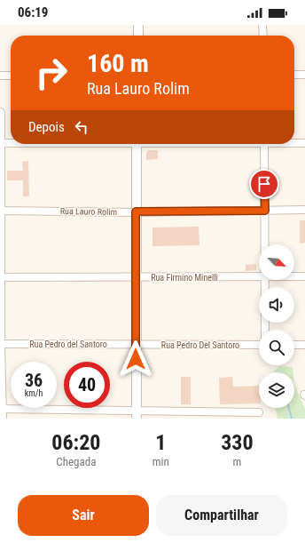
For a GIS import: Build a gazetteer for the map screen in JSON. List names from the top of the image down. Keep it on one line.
{"streets":{"street":["Rua Lauro Rolim","Rua Firmino Minelli","Rua Pedro del Santoro","Rua Pedro Del Santoro"]},"crossings":[["Rua Pedro del Santoro","Rua Pedro Del Santoro"]],"north":"bottom right","page":{"status":"06:19","turn":["160 m","Rua Lauro Rolim"],"then":"Depois","speed":"36 km/h","limit":"40","eta":["06:20","Chegada","1","min","330","m"],"buttons":["Sair","Compartilhar"]}}
